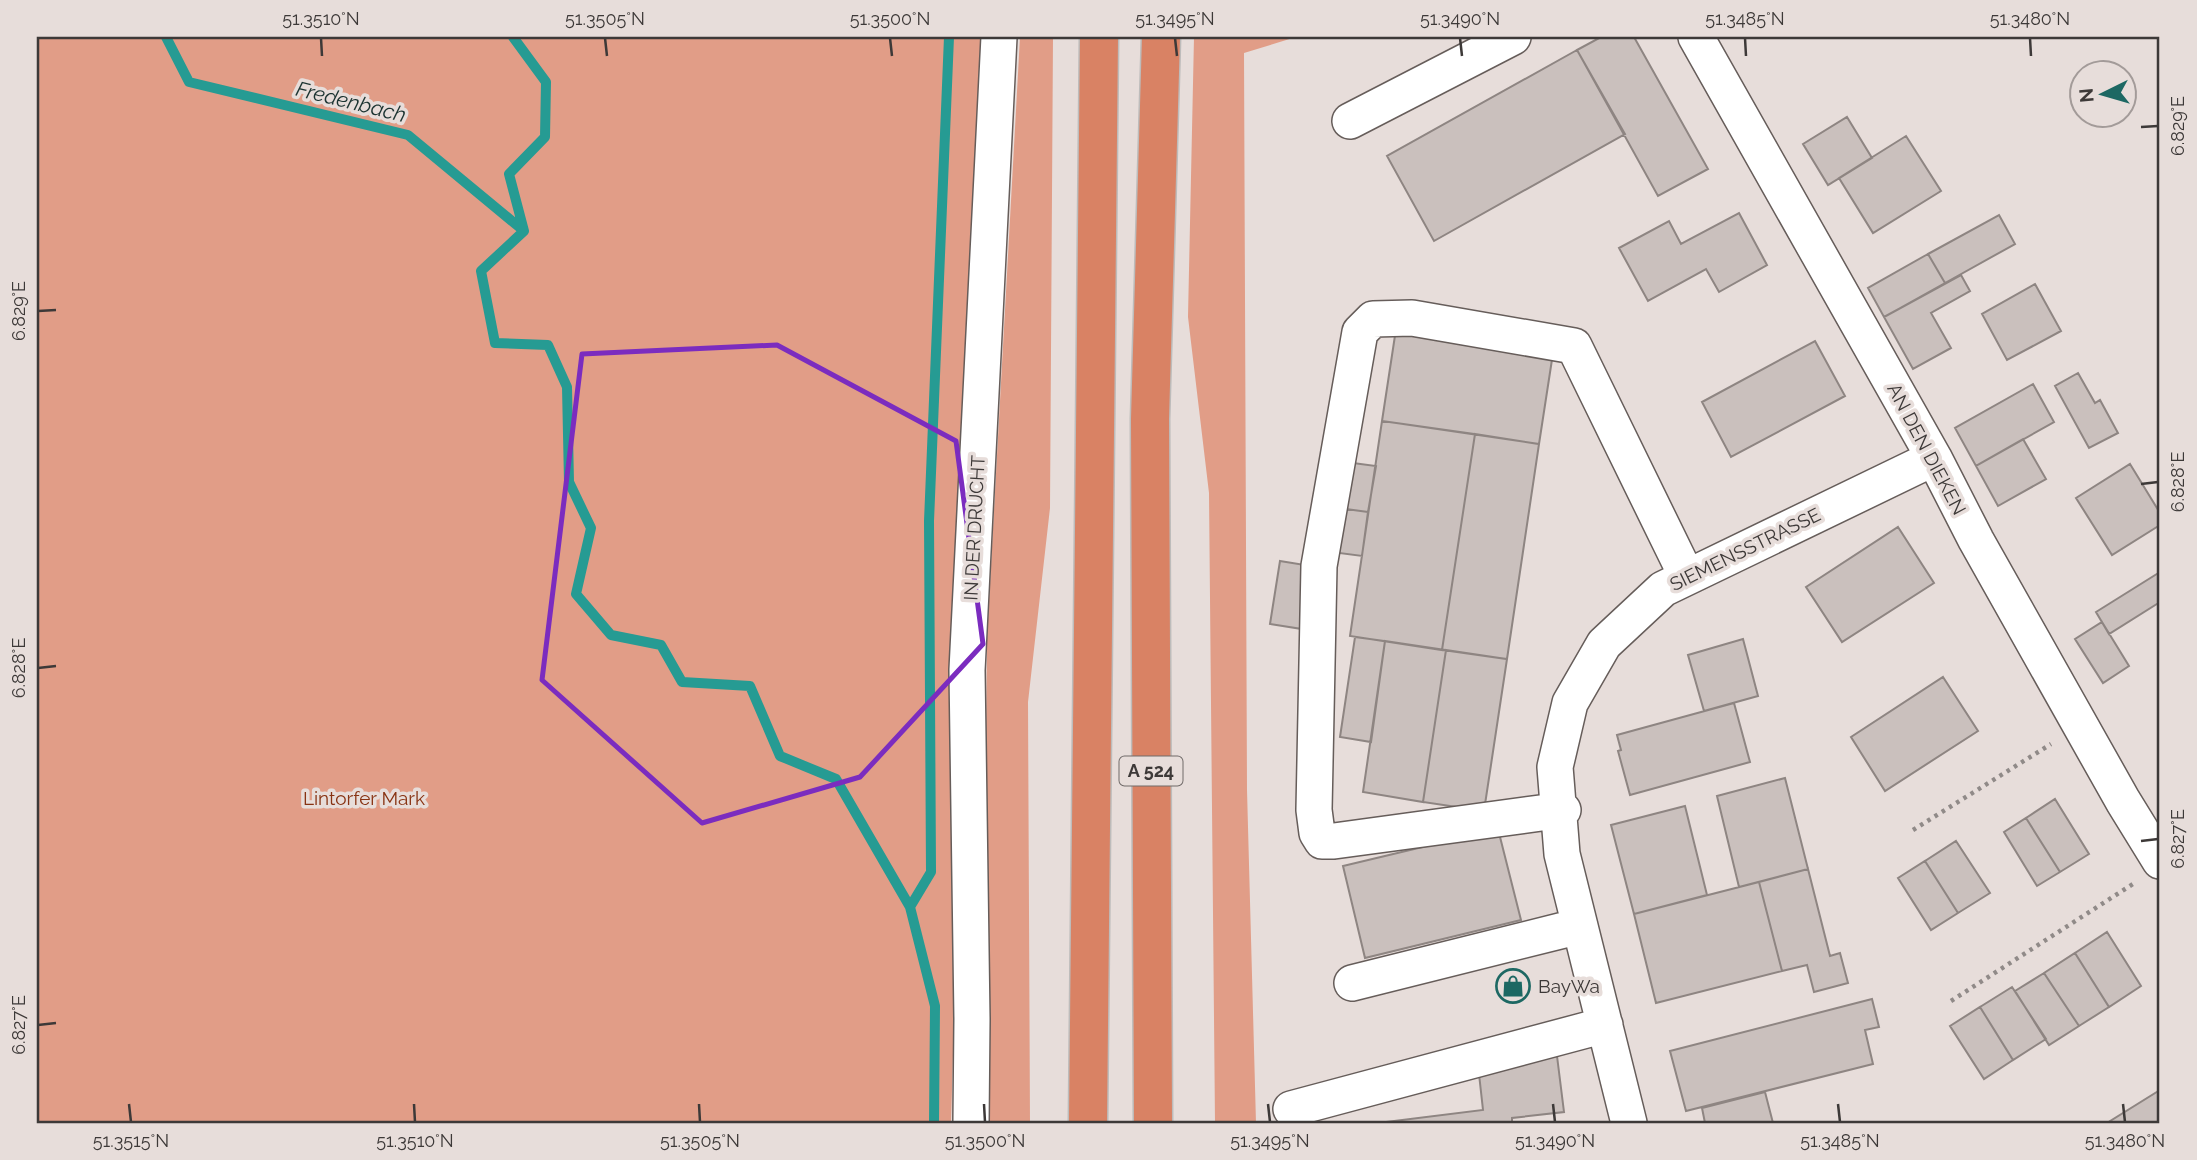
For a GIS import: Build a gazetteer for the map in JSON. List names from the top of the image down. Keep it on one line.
{"streets":{"highway":["A 524"],"street":["AN DEN DIEKEN","IN DER DRUCHT","SIEMENSSTRASSE"]},"crossings":[["AN DEN DIEKEN","SIEMENSSTRASSE"]],"water":["Fredenbach"],"parks":["Lintorfer Mark"],"places":{"shop":["BayWa"]},"north":"left","coordinates":["51.3510°N","51.3505°N","51.3500°N","51.3495°N","51.3490°N","51.3485°N","51.3480°N","6.829°E","6.828°E","6.827°E","51.3515°N"]}
